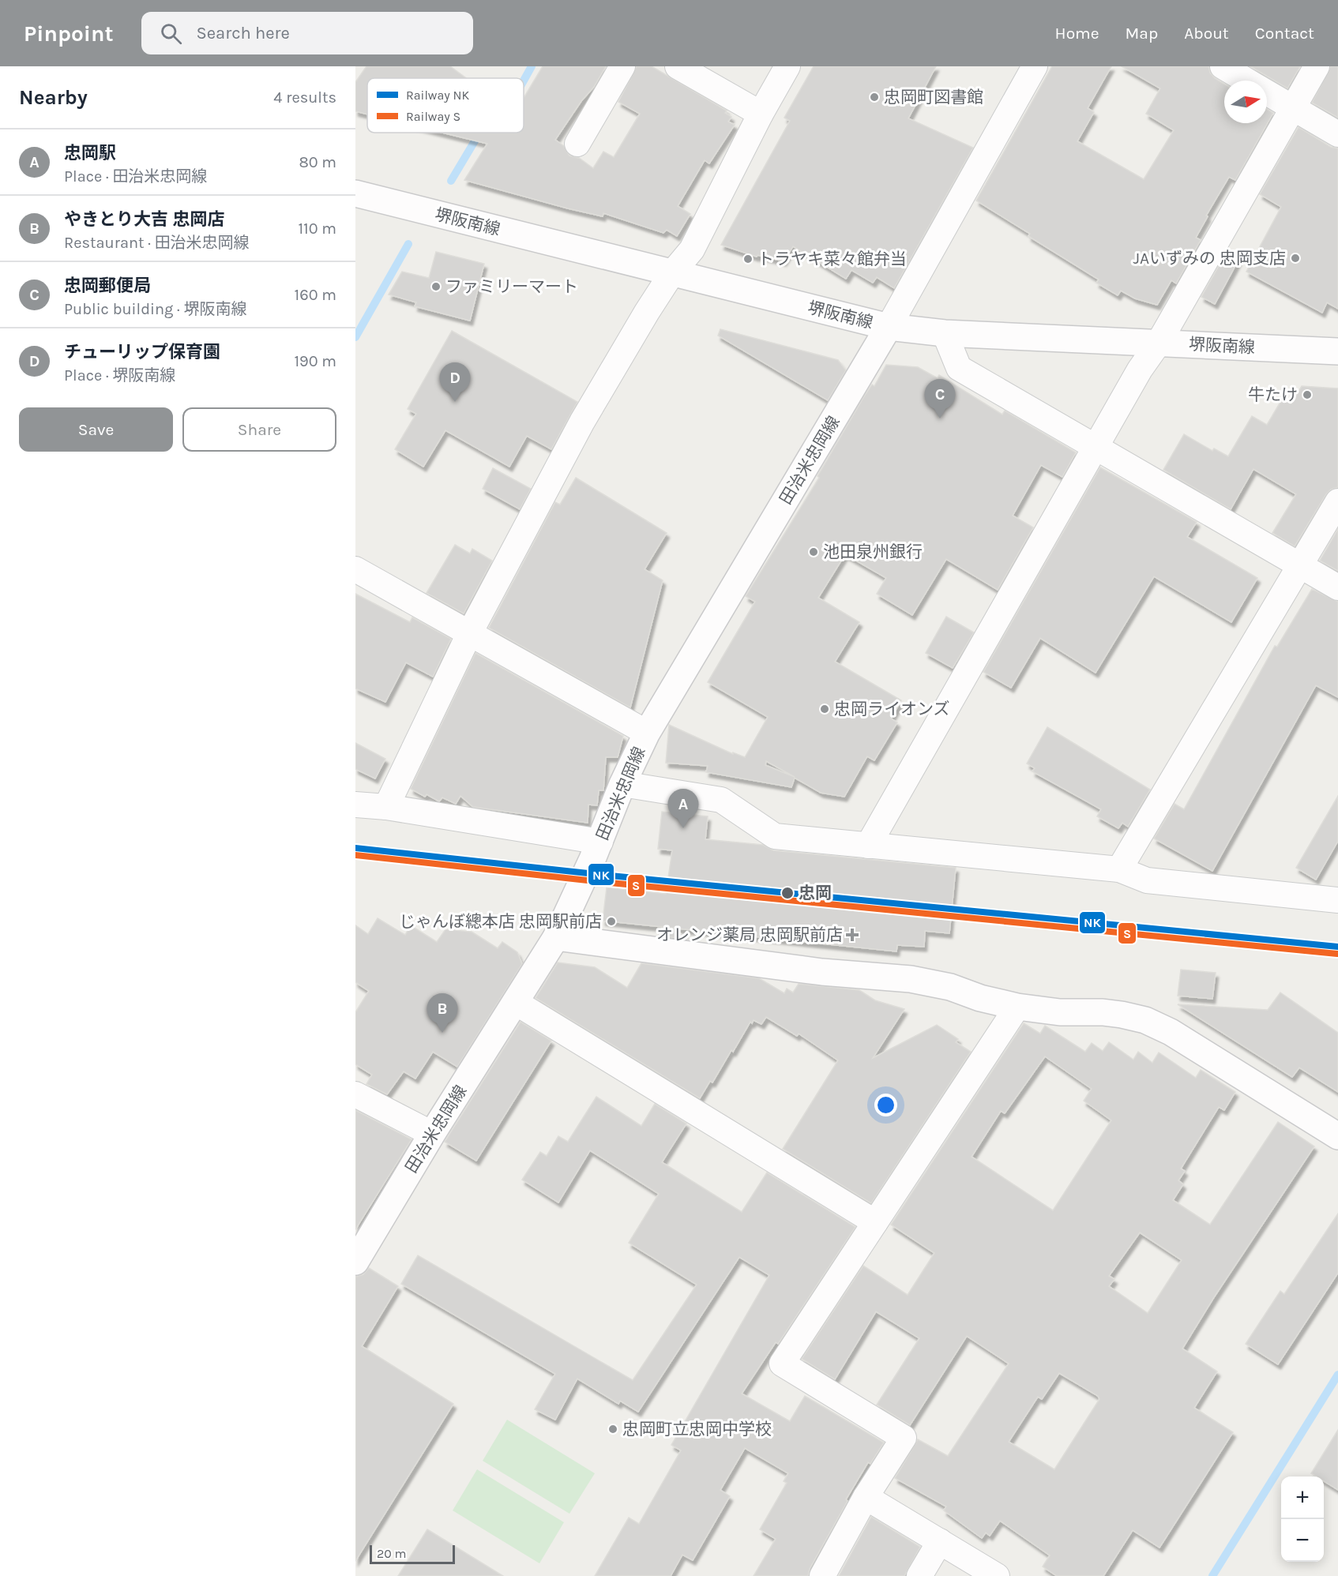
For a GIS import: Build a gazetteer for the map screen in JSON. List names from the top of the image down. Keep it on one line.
{"streets":{"main road":["堺阪南線","田治米忠岡線"]},"crossings":[["堺阪南線","田治米忠岡線"]],"places":{"other":["忠岡町図書館","JAいずみの 忠岡支店","トラヤキ菜々館弁当","ファミリーマート","牛たけ","池田泉州銀行","忠岡ライオンズ","忠岡","じゃんぼ總本店 忠岡駅前店","忠岡町立忠岡中学校"],"health":["オレンジ薬局 忠岡駅前店"]},"lines":["rail line NK","rail line S"],"legend":["Railway NK","Railway S"],"scale_bar":"20 m","north":"right","page":{"header":"Pinpoint","search":"Search here","nav":["Home","Map","About","Contact"],"heading":["Nearby","4 results"],"list":[{"mark":"A","name":"忠岡駅","note":"Place · 田治米忠岡線","value":"80 m"},{"mark":"B","name":"やきとり大吉 忠岡店","note":"Restaurant · 田治米忠岡線","value":"110 m"},{"mark":"C","name":"忠岡郵便局","note":"Public building · 堺阪南線","value":"160 m"},{"mark":"D","name":"チューリップ保育園","note":"Place · 堺阪南線","value":"190 m"}],"pins":["D","C","A","B"],"buttons":["Save","Share"],"map_buttons":["+","−"],"scale":"20 m"}}
